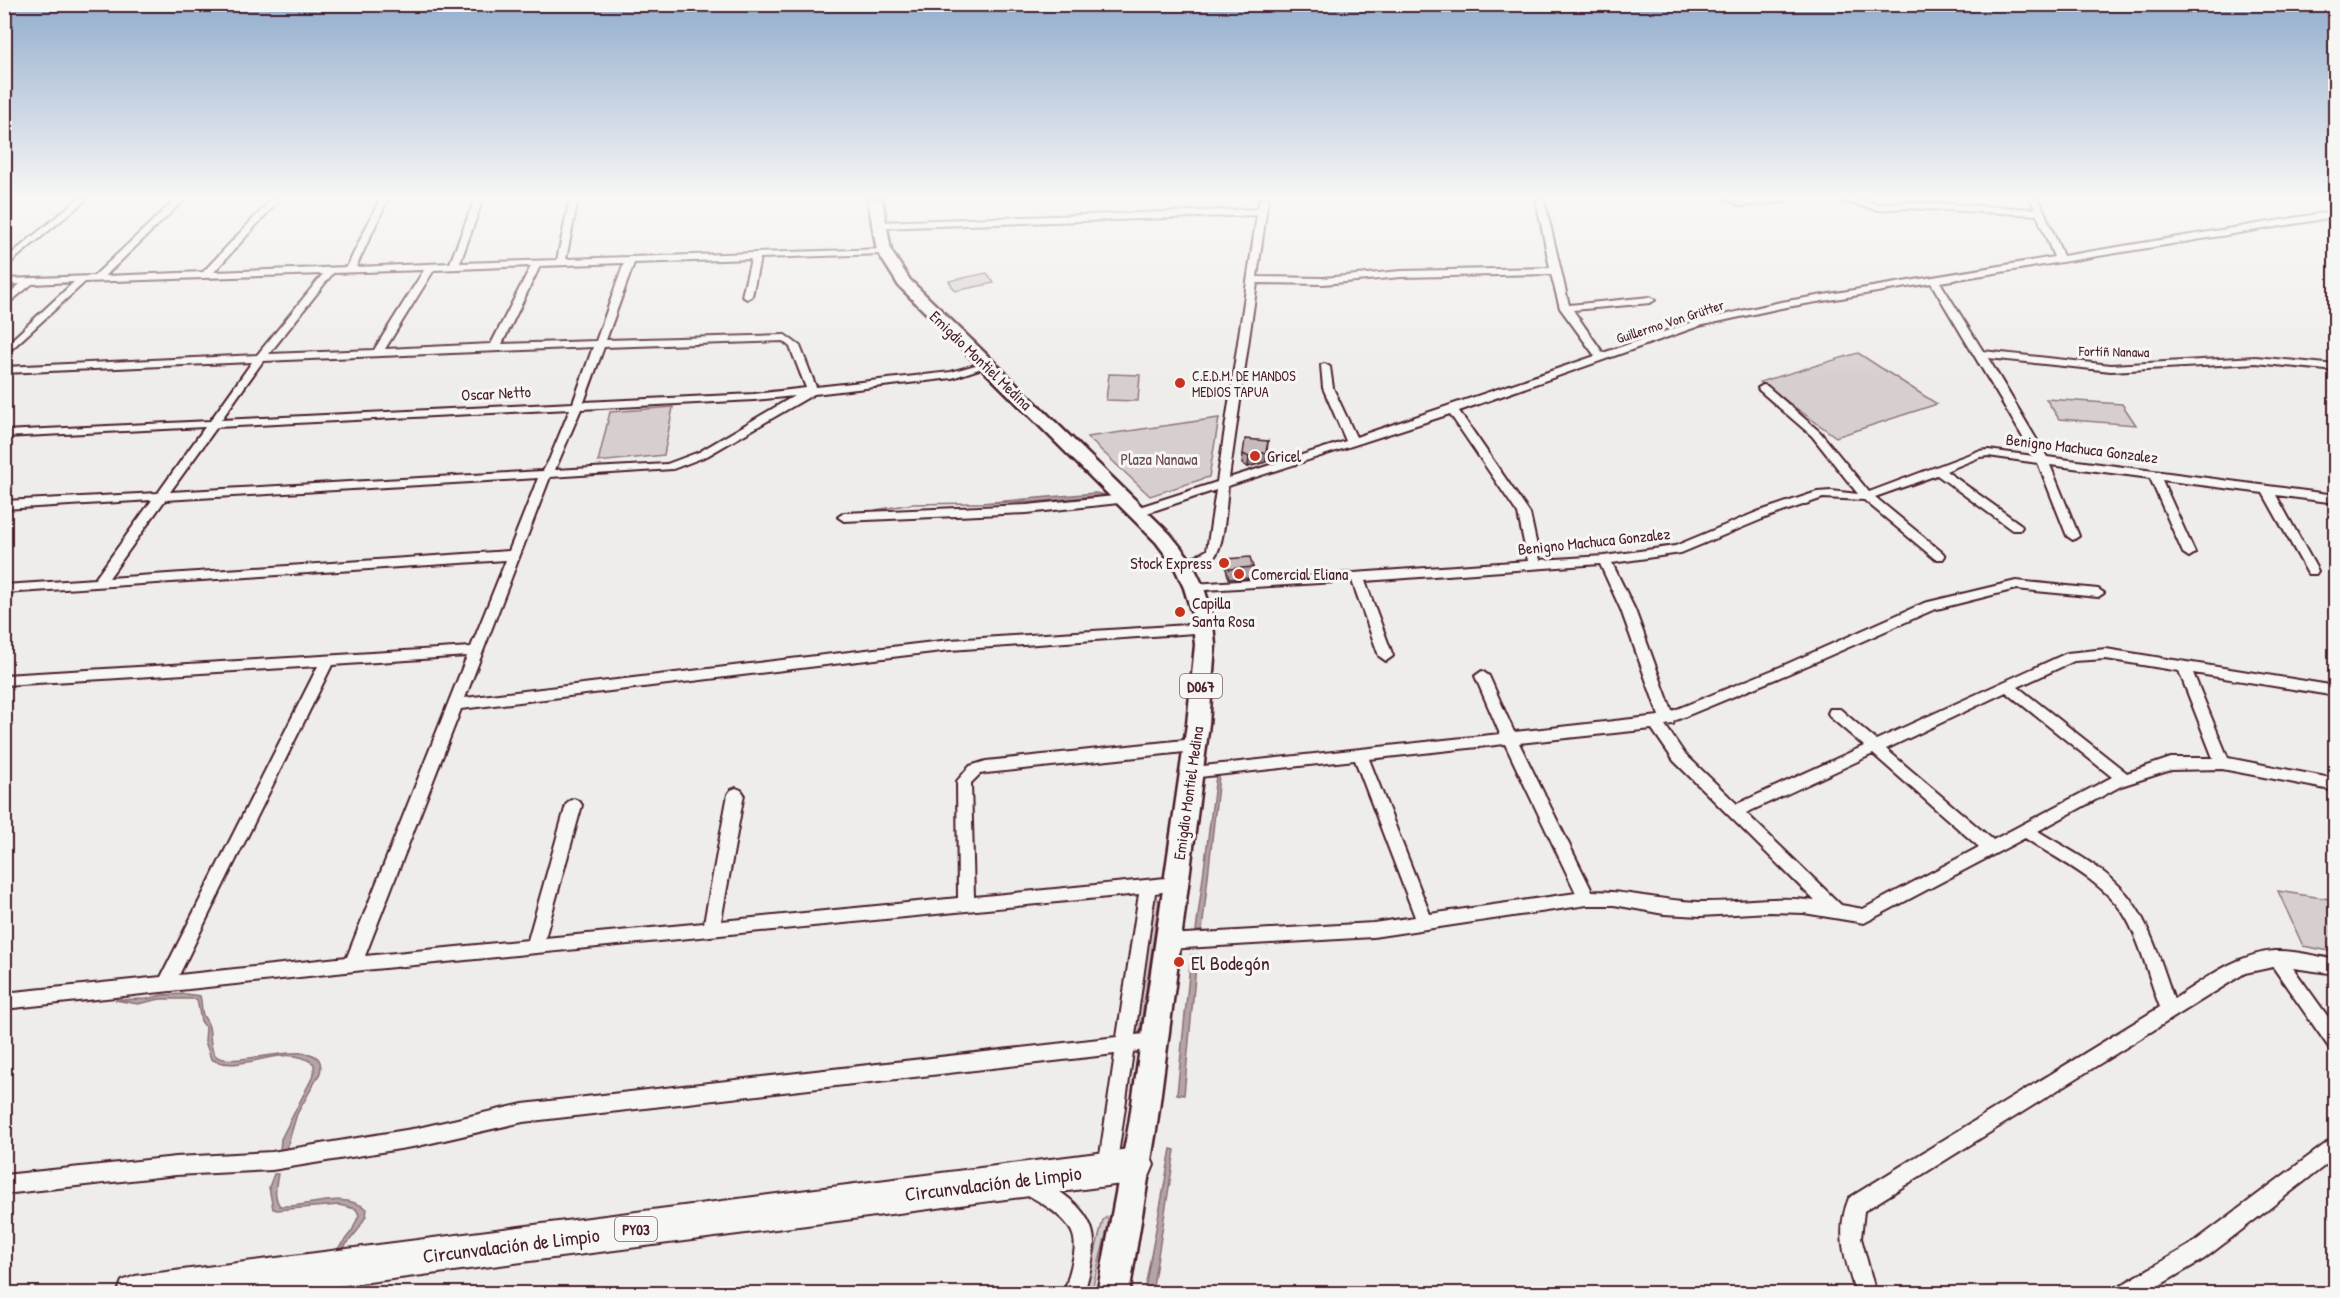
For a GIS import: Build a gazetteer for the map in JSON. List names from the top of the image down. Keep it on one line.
{"streets":{"highway":["Circunvalación de Limpio","PY03"],"main road":["Emigdio Montiel Medina","D067"],"street":["Guillermo Von Grütter","Fortíñ Nanawa","Oscar Netto","Benigno Machuca Gonzalez"]},"crossings":[["Guillermo Von Grütter","Emigdio Montiel Medina"],["Emigdio Montiel Medina","Oscar Netto"],["Emigdio Montiel Medina","Benigno Machuca Gonzalez"],["Emigdio Montiel Medina","Circunvalación de Limpio"]],"parks":["Plaza Nanawa"],"places":["C.E.D.M. DE MANDOS MEDIOS TAPUA","Gricel","Stock Express","Comercial Eliana","Capilla Santa Rosa","El Bodegón"]}
